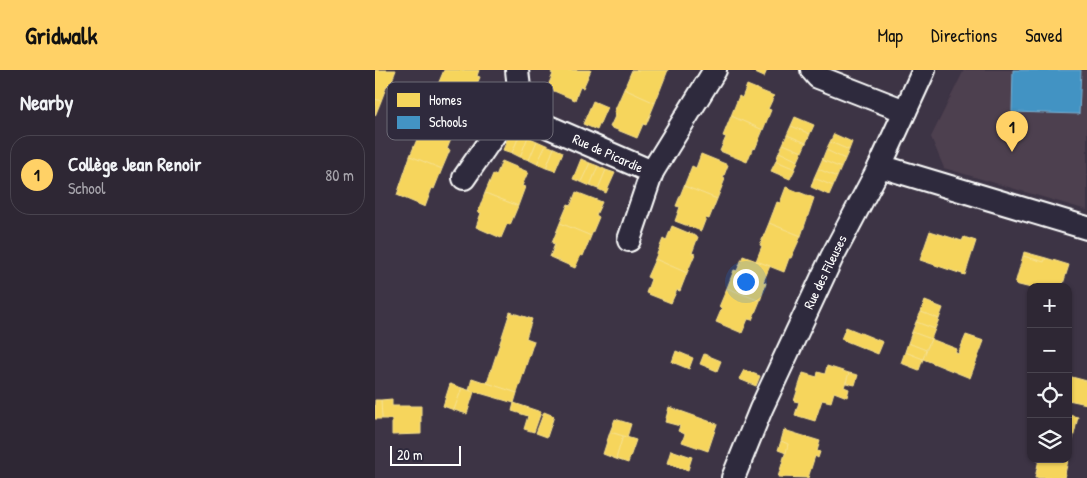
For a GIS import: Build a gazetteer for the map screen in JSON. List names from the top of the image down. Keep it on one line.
{"streets":{"street":["Rue de Picardie","Rue des Fileuses"]},"legend":["Homes","Schools"],"scale_bar":"20 m","page":{"header":"Gridwalk","nav":["Map","Directions","Saved"],"heading":"Nearby","pins":"1","list":[{"mark":"1","name":"Collège Jean Renoir","note":"School","value":"80 m"}],"map_buttons":["+","−"],"scale":"20 m"}}
